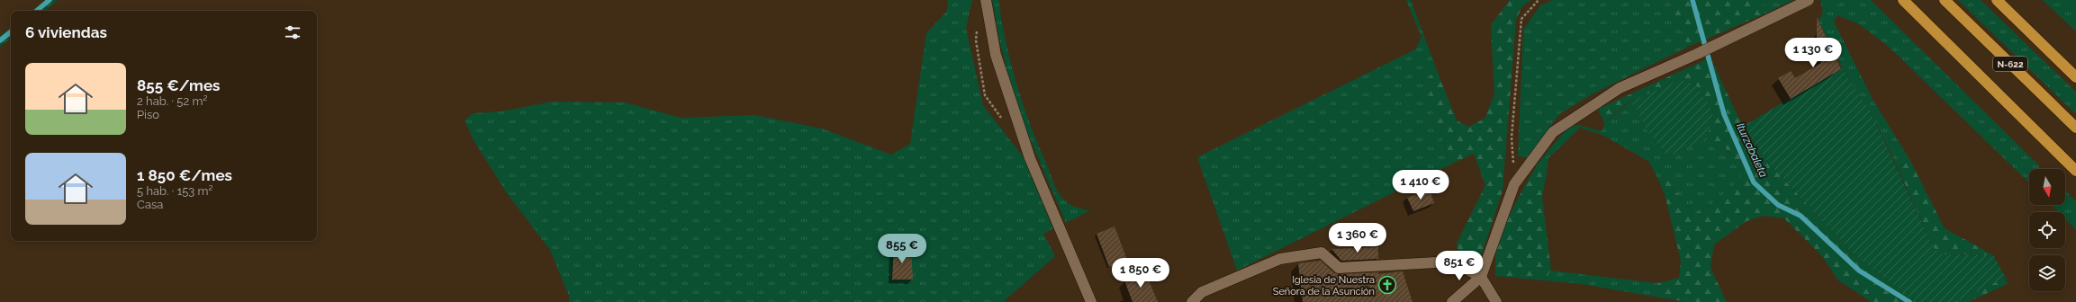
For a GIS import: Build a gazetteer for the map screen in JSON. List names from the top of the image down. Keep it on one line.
{"streets":{"highway":["N-622"]},"water":["Iturzabaleta"],"places":{"church":["Iglesia de Nuestra Señora de la Asunción"]},"north":"bottom","page":{"heading":"6 viviendas","price":["1 130 €","1 410 €","1 360 €","855 €","851 €","1 850 €"],"list":[{"name":"855 €/mes","note":"2 hab. · 52 m² · Piso"},{"name":"1 850 €/mes","note":"5 hab. · 153 m² · Casa"}]}}
